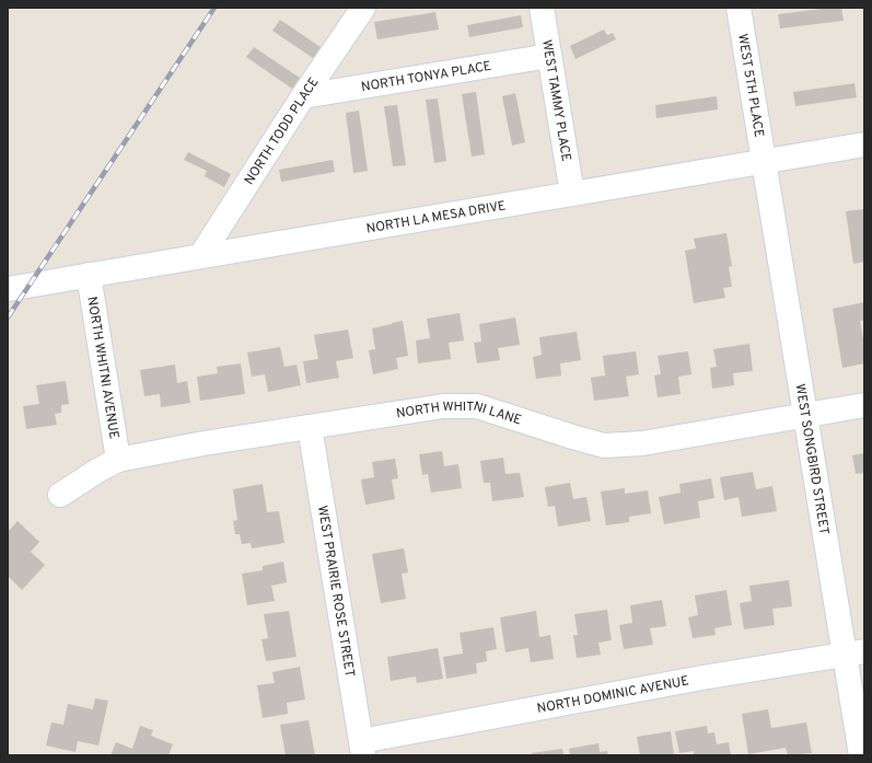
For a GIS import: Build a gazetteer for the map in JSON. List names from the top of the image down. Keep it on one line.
{"streets":{"street":["NORTH TONYA PLACE","WEST 5TH PLACE","WEST TAMMY PLACE","NORTH TODD PLACE","NORTH LA MESA DRIVE","NORTH WHITNI AVENUE","NORTH WHITNI LANE","WEST SONGBIRD STREET","WEST PRAIRIE ROSE STREET","NORTH DOMINIC AVENUE"]},"crossings":[["NORTH TONYA PLACE","WEST TAMMY PLACE"],["NORTH TONYA PLACE","NORTH TODD PLACE"],["WEST 5TH PLACE","NORTH LA MESA DRIVE"],["WEST 5TH PLACE","WEST SONGBIRD STREET"],["WEST TAMMY PLACE","NORTH LA MESA DRIVE"],["NORTH TODD PLACE","NORTH LA MESA DRIVE"],["NORTH LA MESA DRIVE","NORTH WHITNI AVENUE"],["NORTH LA MESA DRIVE","WEST SONGBIRD STREET"],["NORTH WHITNI AVENUE","NORTH WHITNI LANE"],["NORTH WHITNI LANE","WEST SONGBIRD STREET"],["NORTH WHITNI LANE","WEST PRAIRIE ROSE STREET"],["WEST SONGBIRD STREET","NORTH DOMINIC AVENUE"],["WEST PRAIRIE ROSE STREET","NORTH DOMINIC AVENUE"]]}
